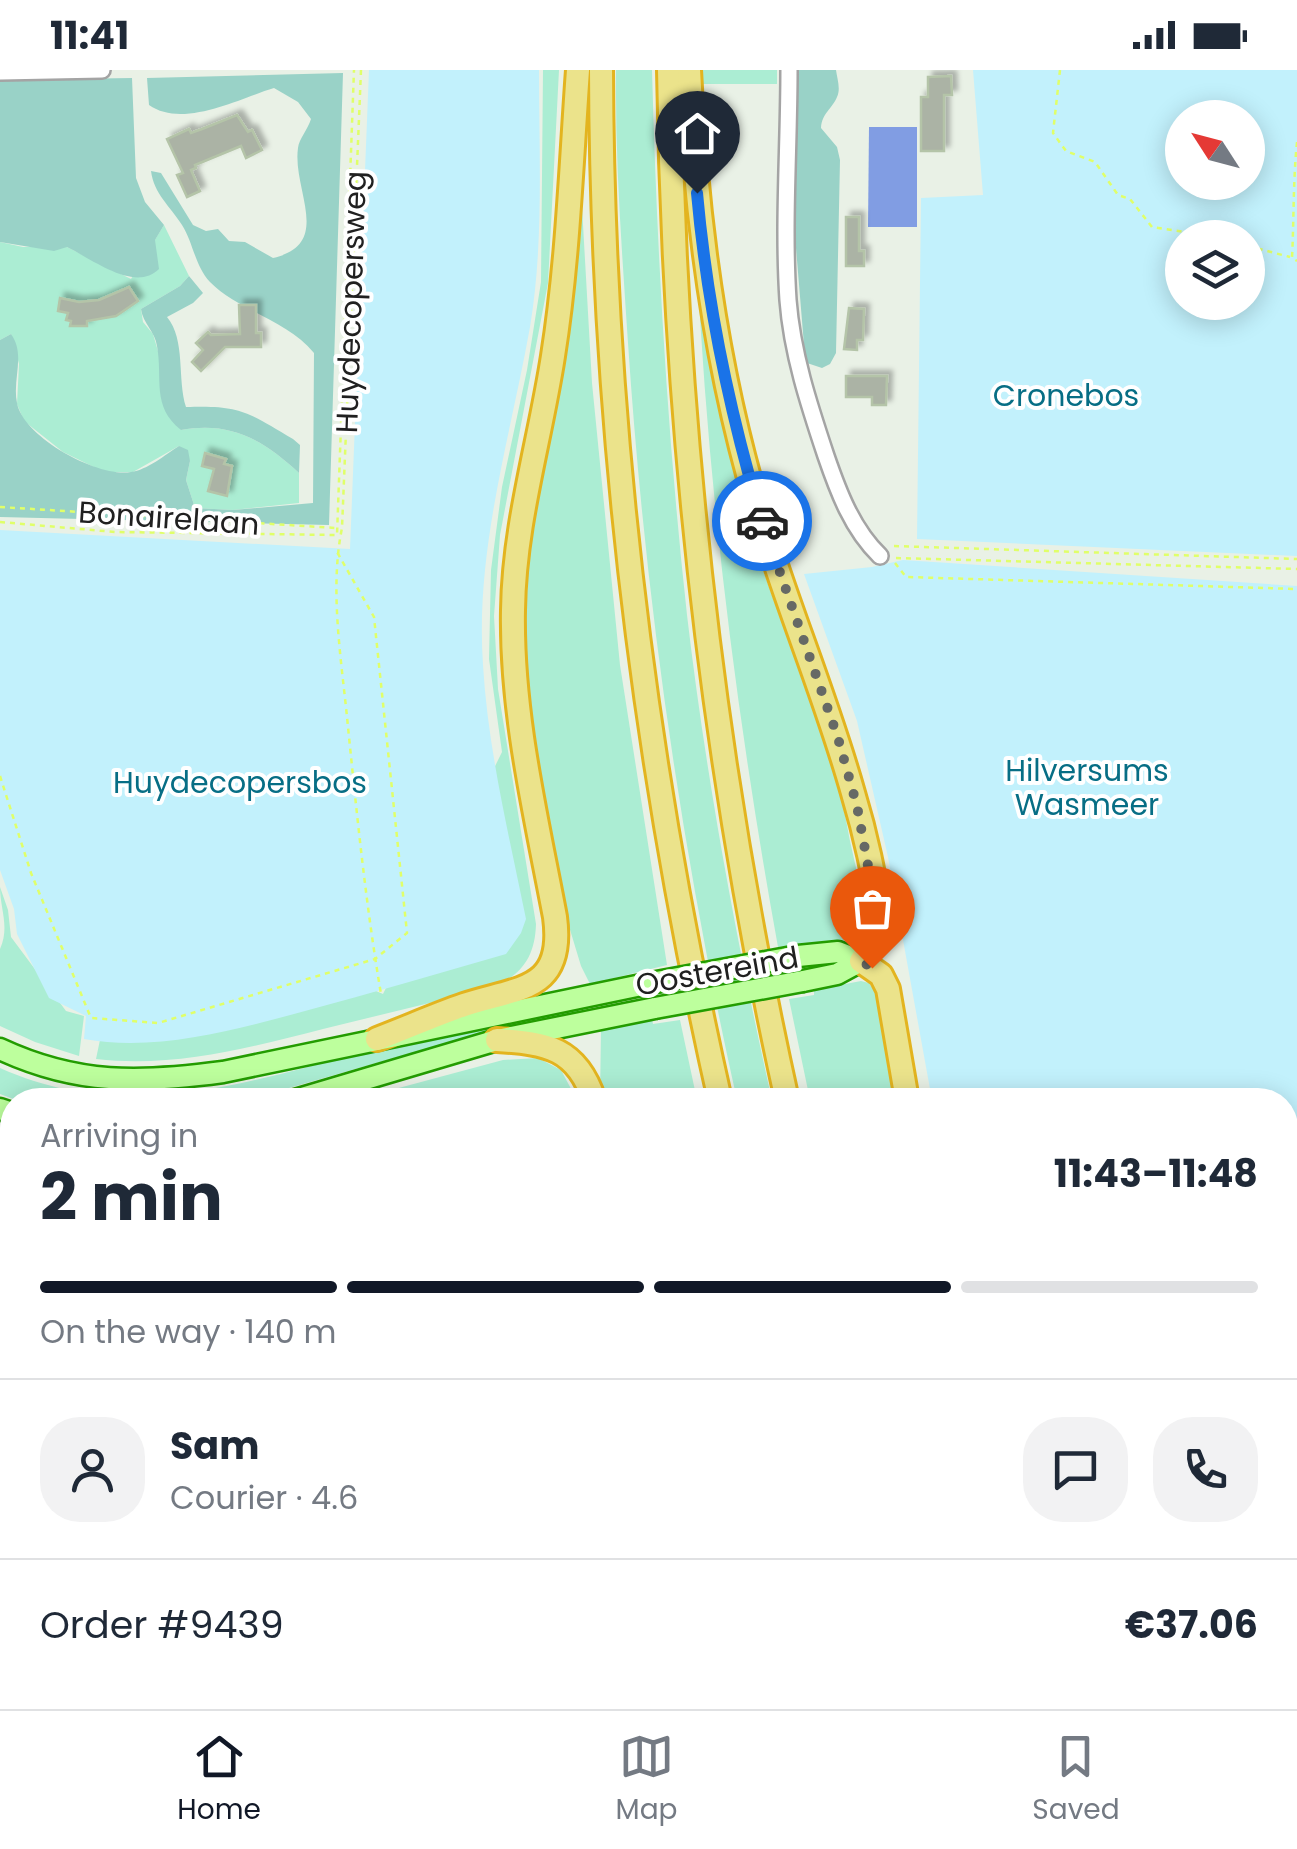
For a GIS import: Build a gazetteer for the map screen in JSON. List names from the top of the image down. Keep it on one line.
{"streets":{"main road":["Oostereind"],"path":["Huydecopersweg","Bonairelaan"]},"crossings":[["Huydecopersweg","Bonairelaan"]],"parks":["Cronebos","Hilversums Wasmeer","Huydecopersbos"],"north":"top left","page":{"status":"11:41","heading":["2 min","Arriving in","11:43–11:48"],"panel":["Sam","Courier · 4.6","Order #9439","€37.06"],"bar":"On the way · 140 m","tabs":["Home","Map","Saved"]}}
